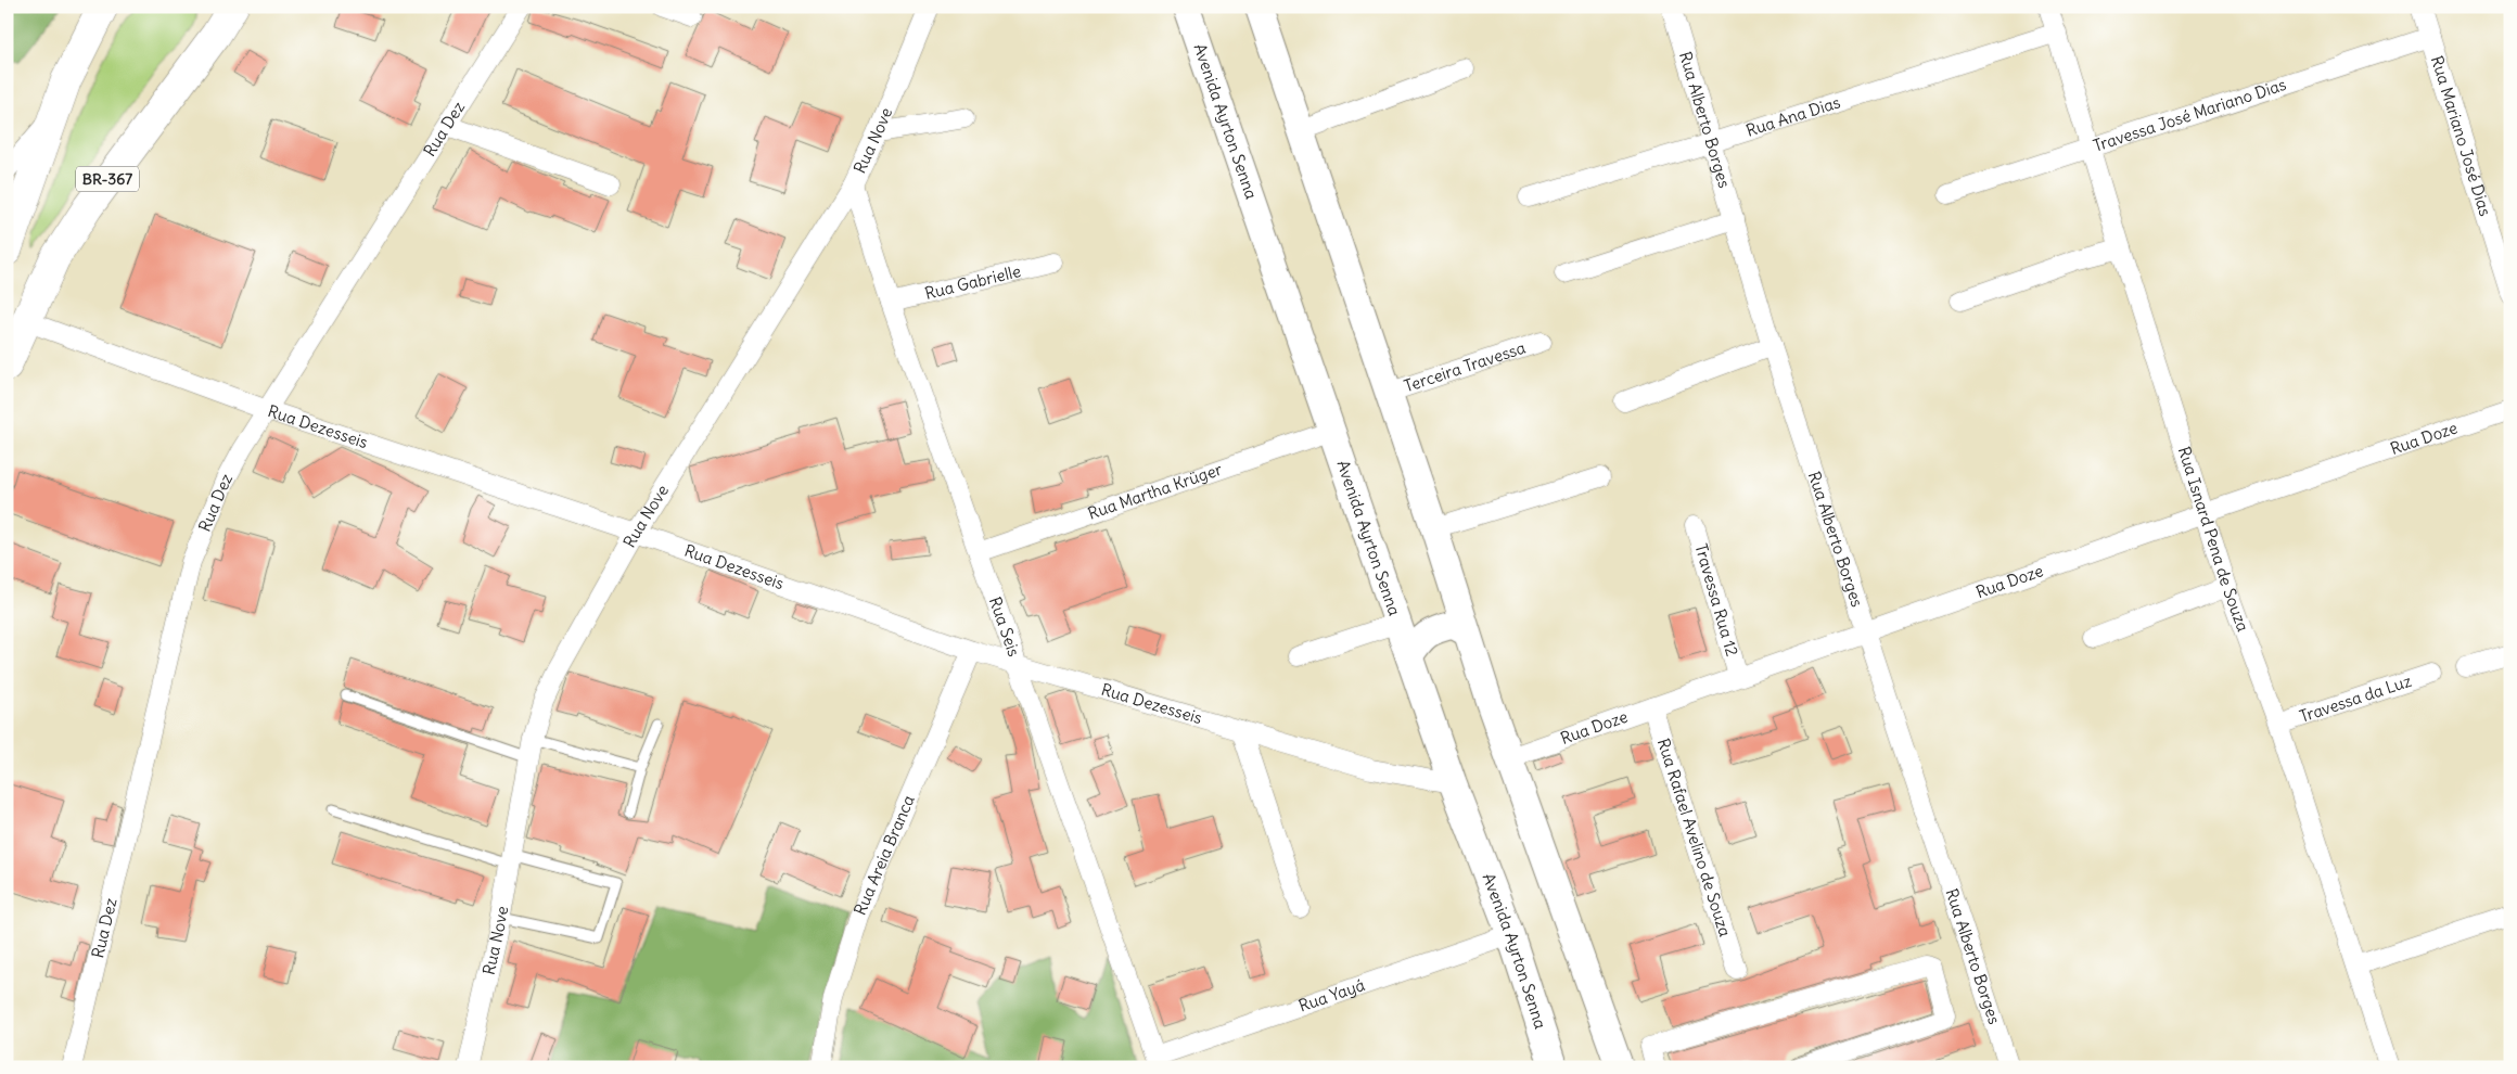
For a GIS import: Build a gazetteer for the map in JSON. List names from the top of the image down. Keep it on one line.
{"streets":{"main road":["BR-367"],"street":["Travessa José Mariano Dias","Rua Ana Dias","Rua Alberto Borges","Avenida Ayrton Senna","Rua Dez","Rua Mariano José Dias","Rua Nove","Rua Gabrielle","Terceira Travessa","Rua Dezesseis","Rua Doze","Rua Martha Krüger","Rua Isnard Pena de Souza","Travessa Rua 12","Rua Seis","Travessa da Luz","Rua Rafael Avelino de Souza","Rua Areia Branca","Rua Yayá"]},"crossings":[["Travessa José Mariano Dias","Rua Mariano José Dias"],["Travessa José Mariano Dias","Rua Isnard Pena de Souza"],["Rua Ana Dias","Rua Alberto Borges"],["Rua Ana Dias","Rua Isnard Pena de Souza"],["Rua Alberto Borges","Rua Doze"],["Avenida Ayrton Senna","Rua Dezesseis"],["Avenida Ayrton Senna","Rua Martha Krüger"],["Avenida Ayrton Senna","Rua Yayá"],["Rua Dez","Rua Dezesseis"],["Rua Nove","Rua Dezesseis"],["Rua Nove","Rua Seis"],["BR-367","Rua Dezesseis"],["Rua Gabrielle","Rua Seis"],["Rua Dezesseis","Rua Seis"],["Rua Dezesseis","Rua Areia Branca"],["Rua Doze","Rua Isnard Pena de Souza"],["Rua Doze","Travessa Rua 12"],["Rua Doze","Rua Rafael Avelino de Souza"],["Rua Martha Krüger","Rua Seis"],["Rua Isnard Pena de Souza","Travessa da Luz"],["Rua Seis","Rua Yayá"]]}
